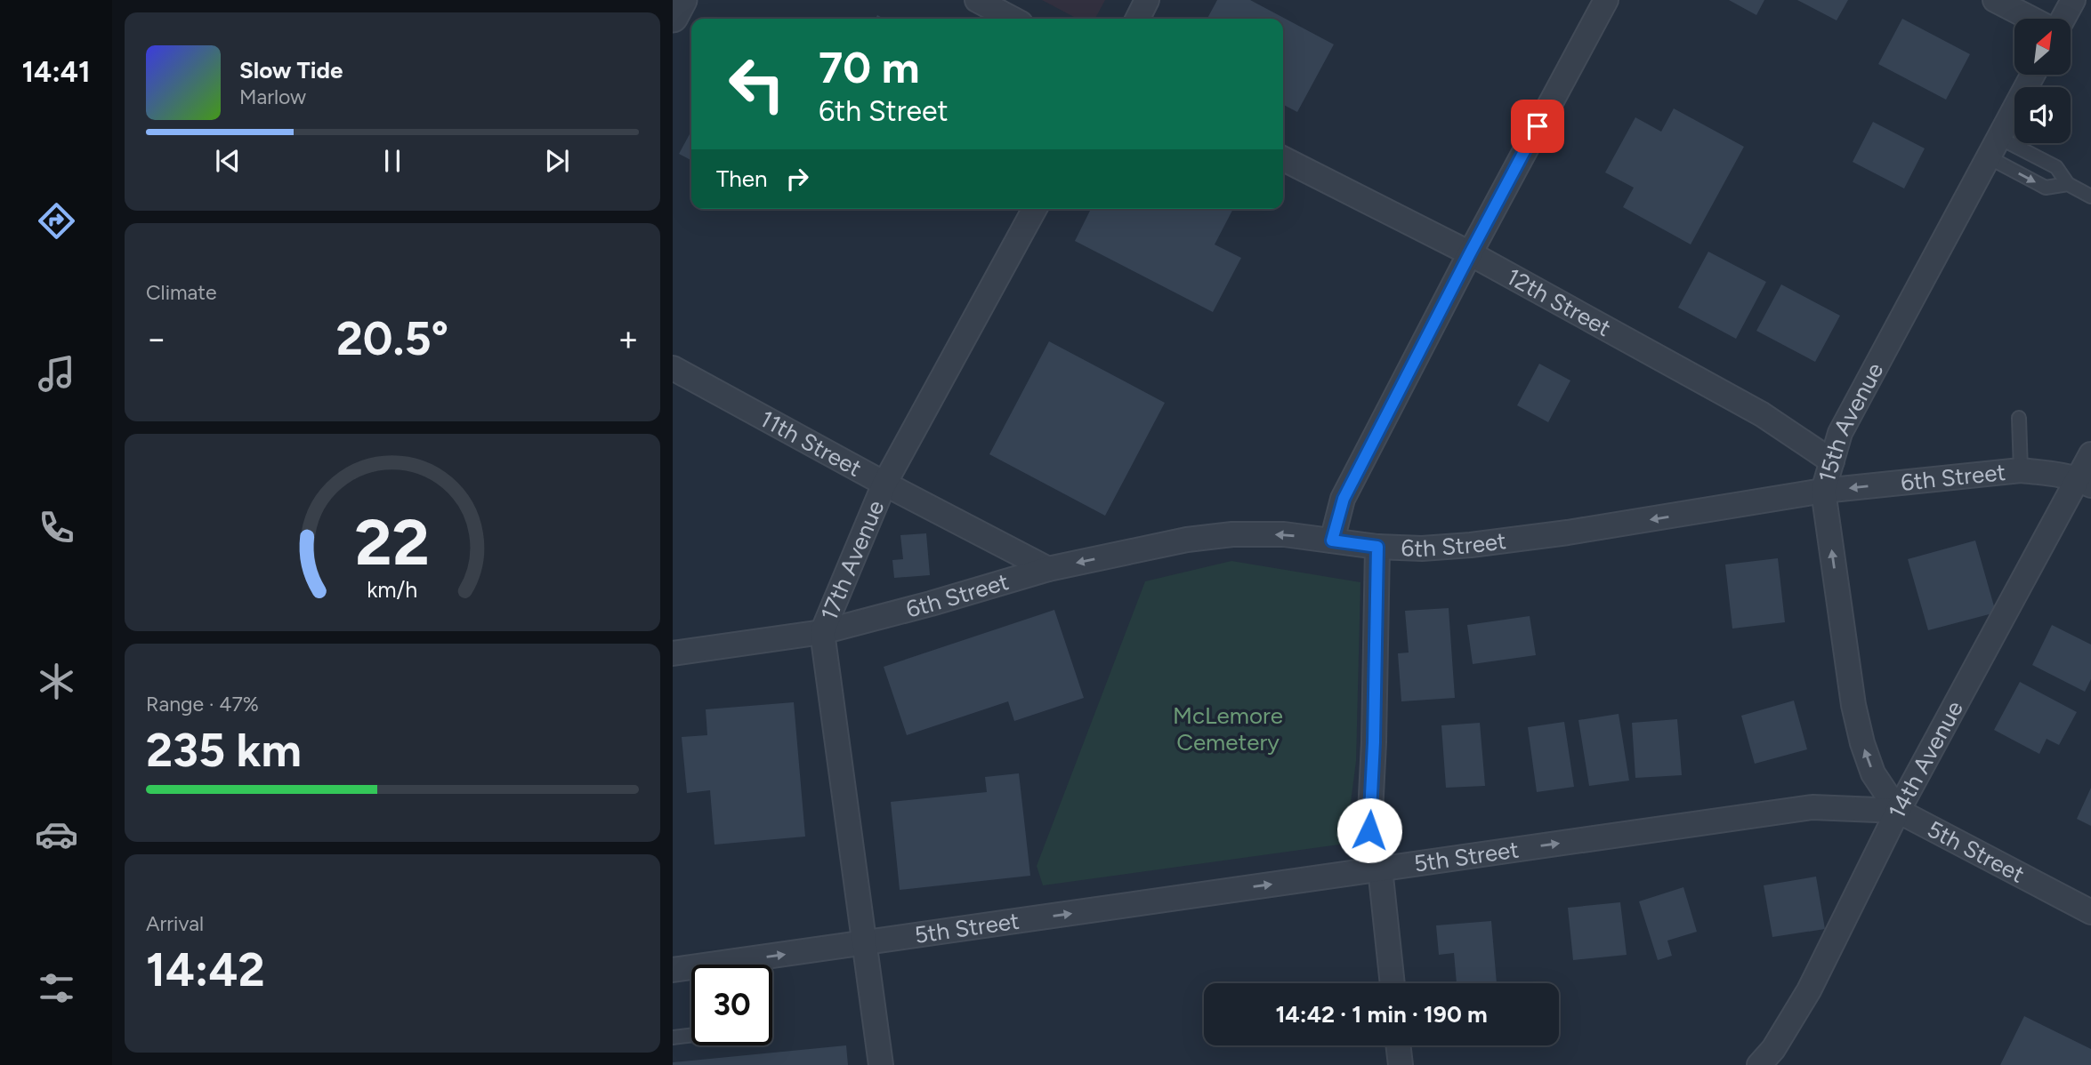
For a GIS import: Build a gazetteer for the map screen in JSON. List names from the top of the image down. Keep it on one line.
{"streets":{"street":["12th Street","15th Avenue","11th Street","6th Street","17th Avenue","14th Avenue","5th Street"]},"crossings":[["12th Street","15th Avenue"],["15th Avenue","6th Street"],["15th Avenue","14th Avenue"],["15th Avenue","5th Street"],["11th Street","6th Street"],["11th Street","17th Avenue"],["6th Street","17th Avenue"],["6th Street","14th Avenue"],["17th Avenue","5th Street"],["14th Avenue","5th Street"]],"one_way":["15th Avenue","6th Street","5th Street"],"parks":["McLemore Cemetery"],"north":"top right","page":{"tabs":"14:41","turn":["70 m","6th Street"],"song":["Slow Tide","Marlow"],"then":"Then","tile":["Climate",["Range · 47%","235 km"],["Arrival","14:42"]],"heat":["−","20.5°","+"],"limit":"30","trip":"14:42 · 1 min · 190 m","gauge":["22","km/h"]}}
